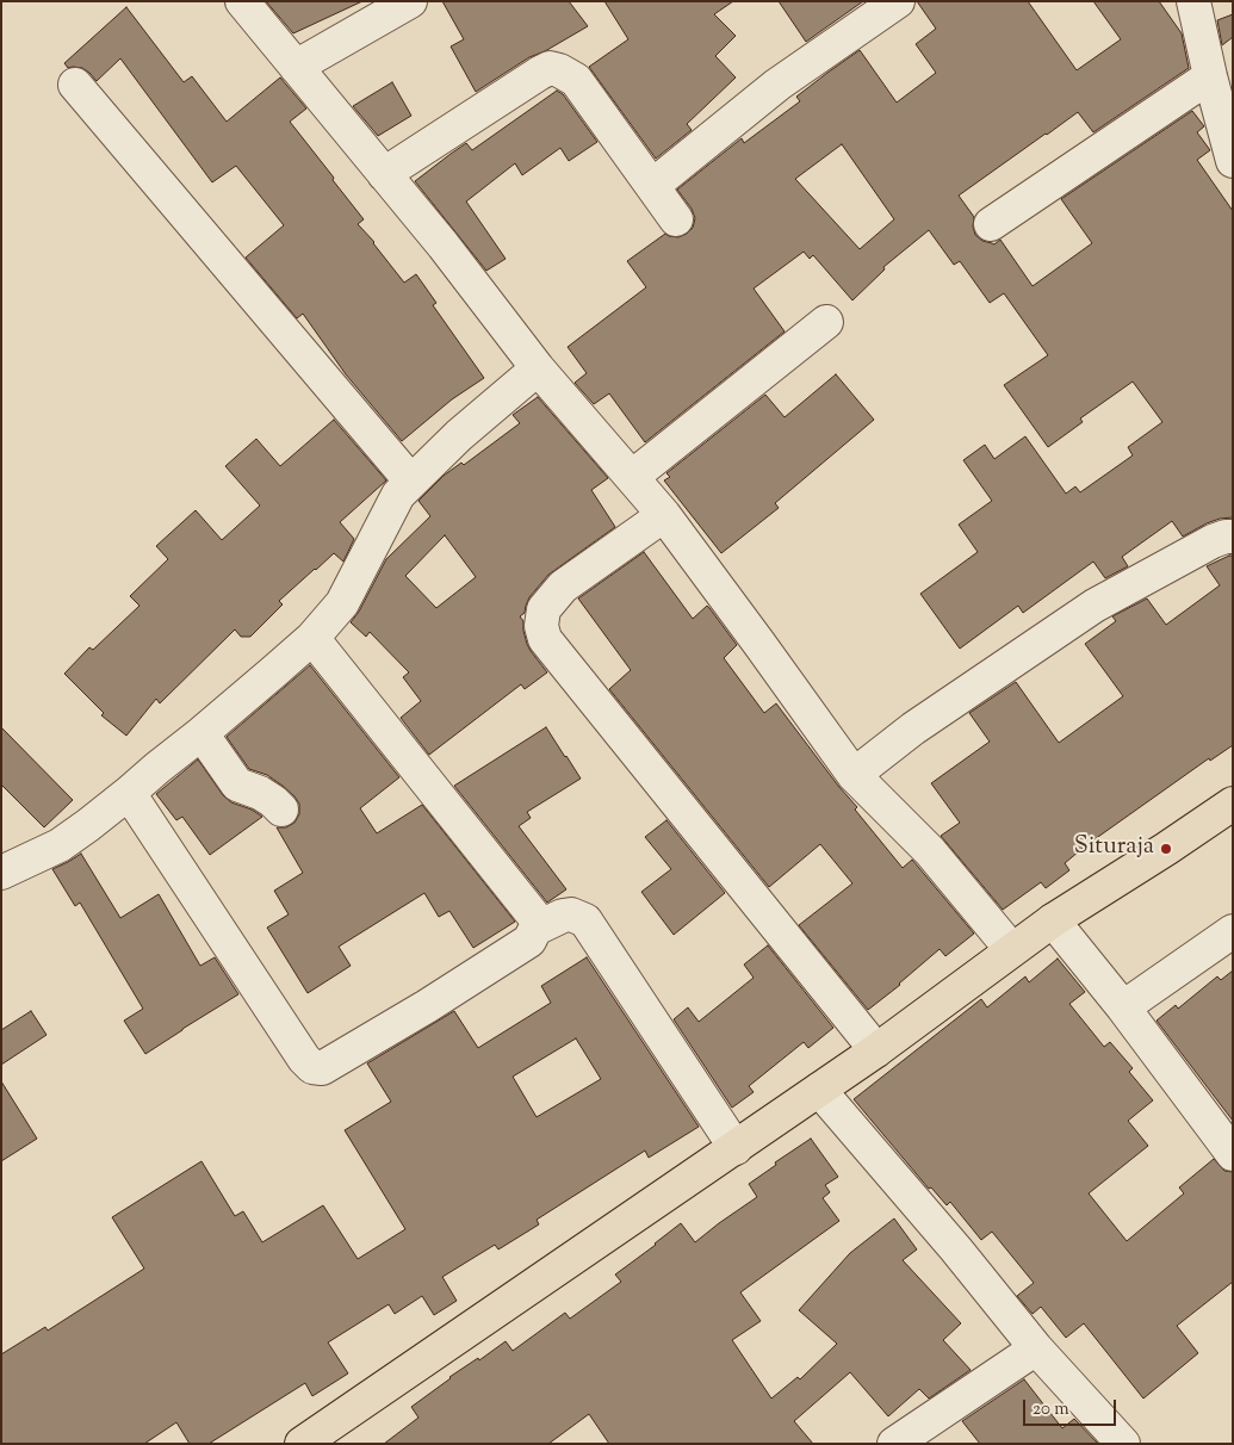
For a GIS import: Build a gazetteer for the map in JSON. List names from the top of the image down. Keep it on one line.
{"places":["Situraja"],"scale_bar":"20 m"}
